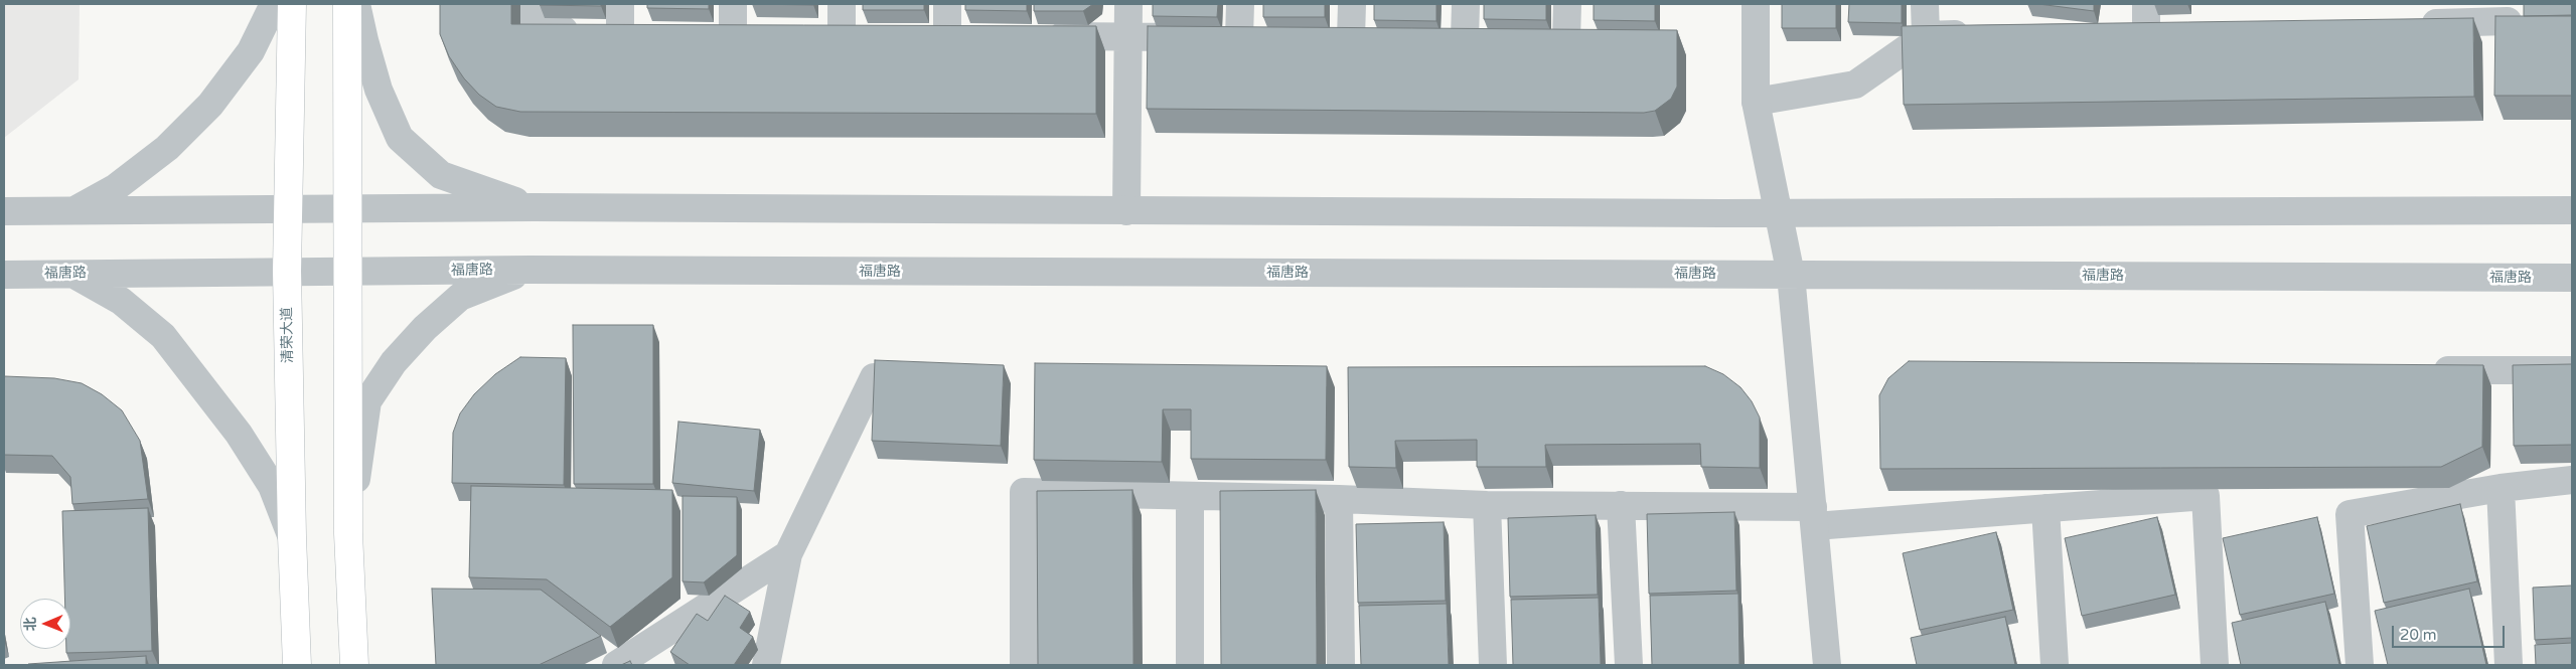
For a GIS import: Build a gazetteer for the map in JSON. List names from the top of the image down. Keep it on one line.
{"streets":{"main road":["清荣大道"],"street":["福唐路"]},"crossings":[["福唐路","清荣大道"]],"scale_bar":"20 m","north":"left"}
